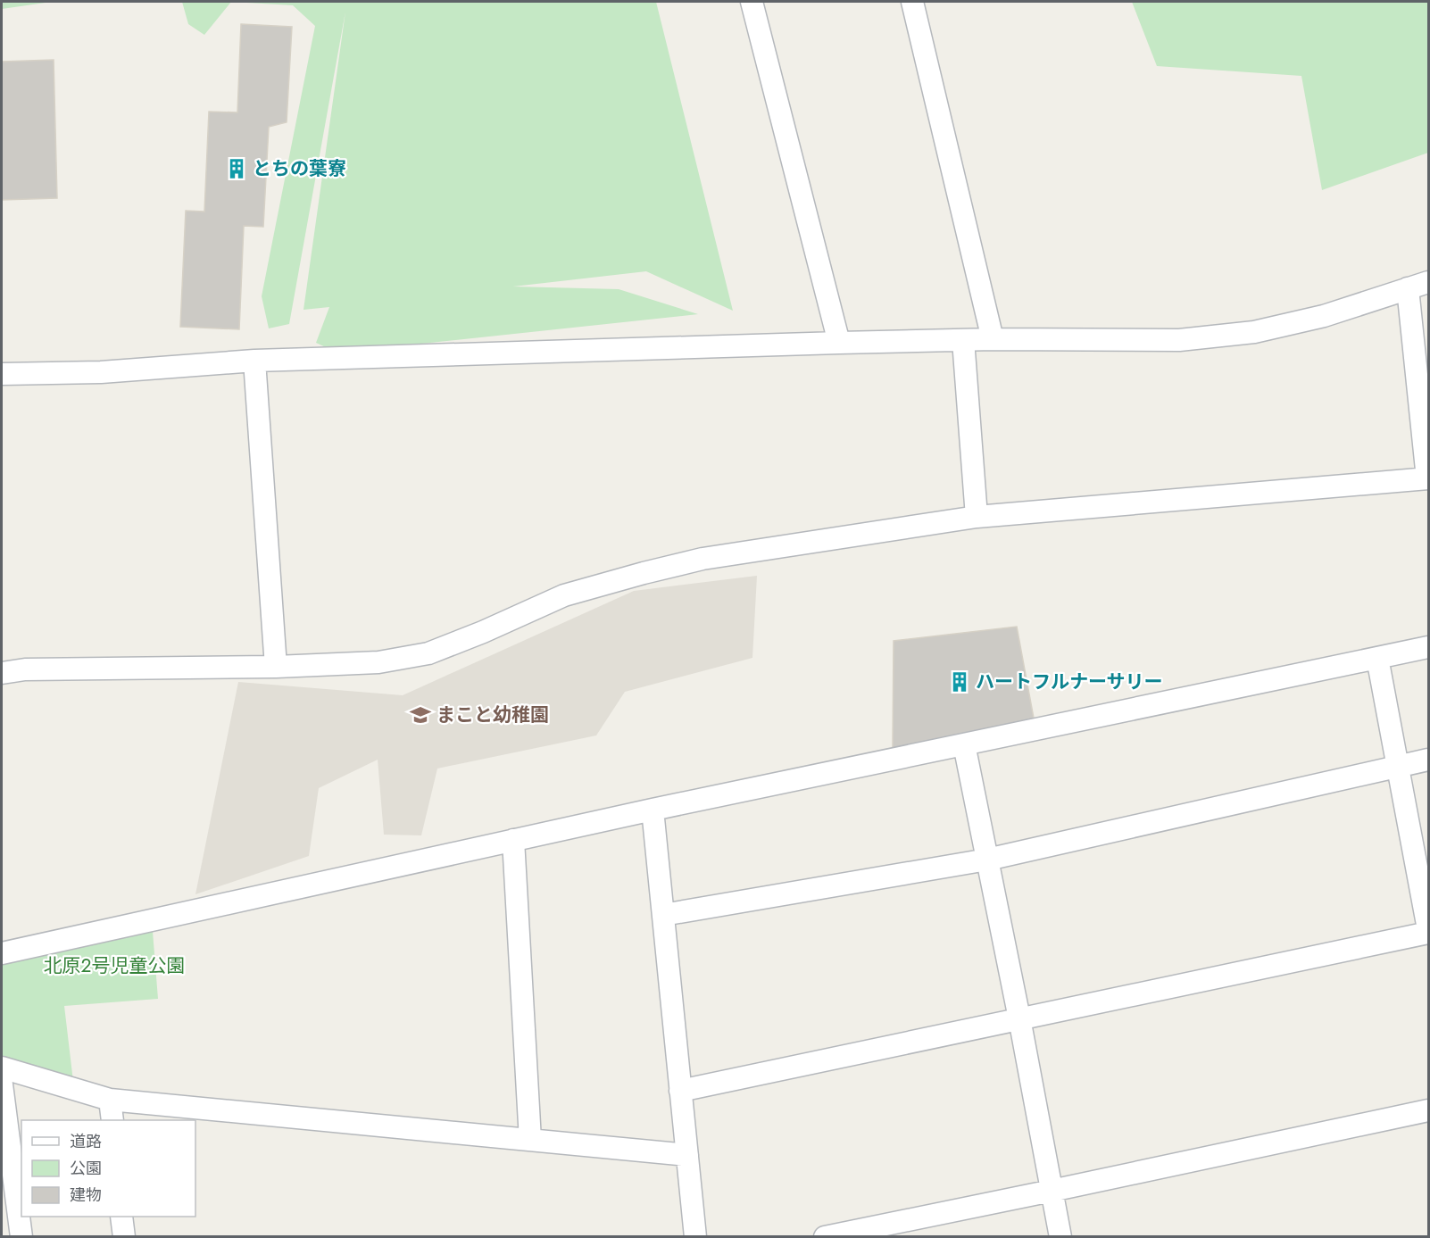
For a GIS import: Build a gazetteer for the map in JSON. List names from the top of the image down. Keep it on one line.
{"parks":["北原2号児童公園"],"places":{"building":["とちの葉寮","ハートフルナーサリー"],"school or university":["まこと幼稚園"]},"legend":["道路","公園","建物"]}
